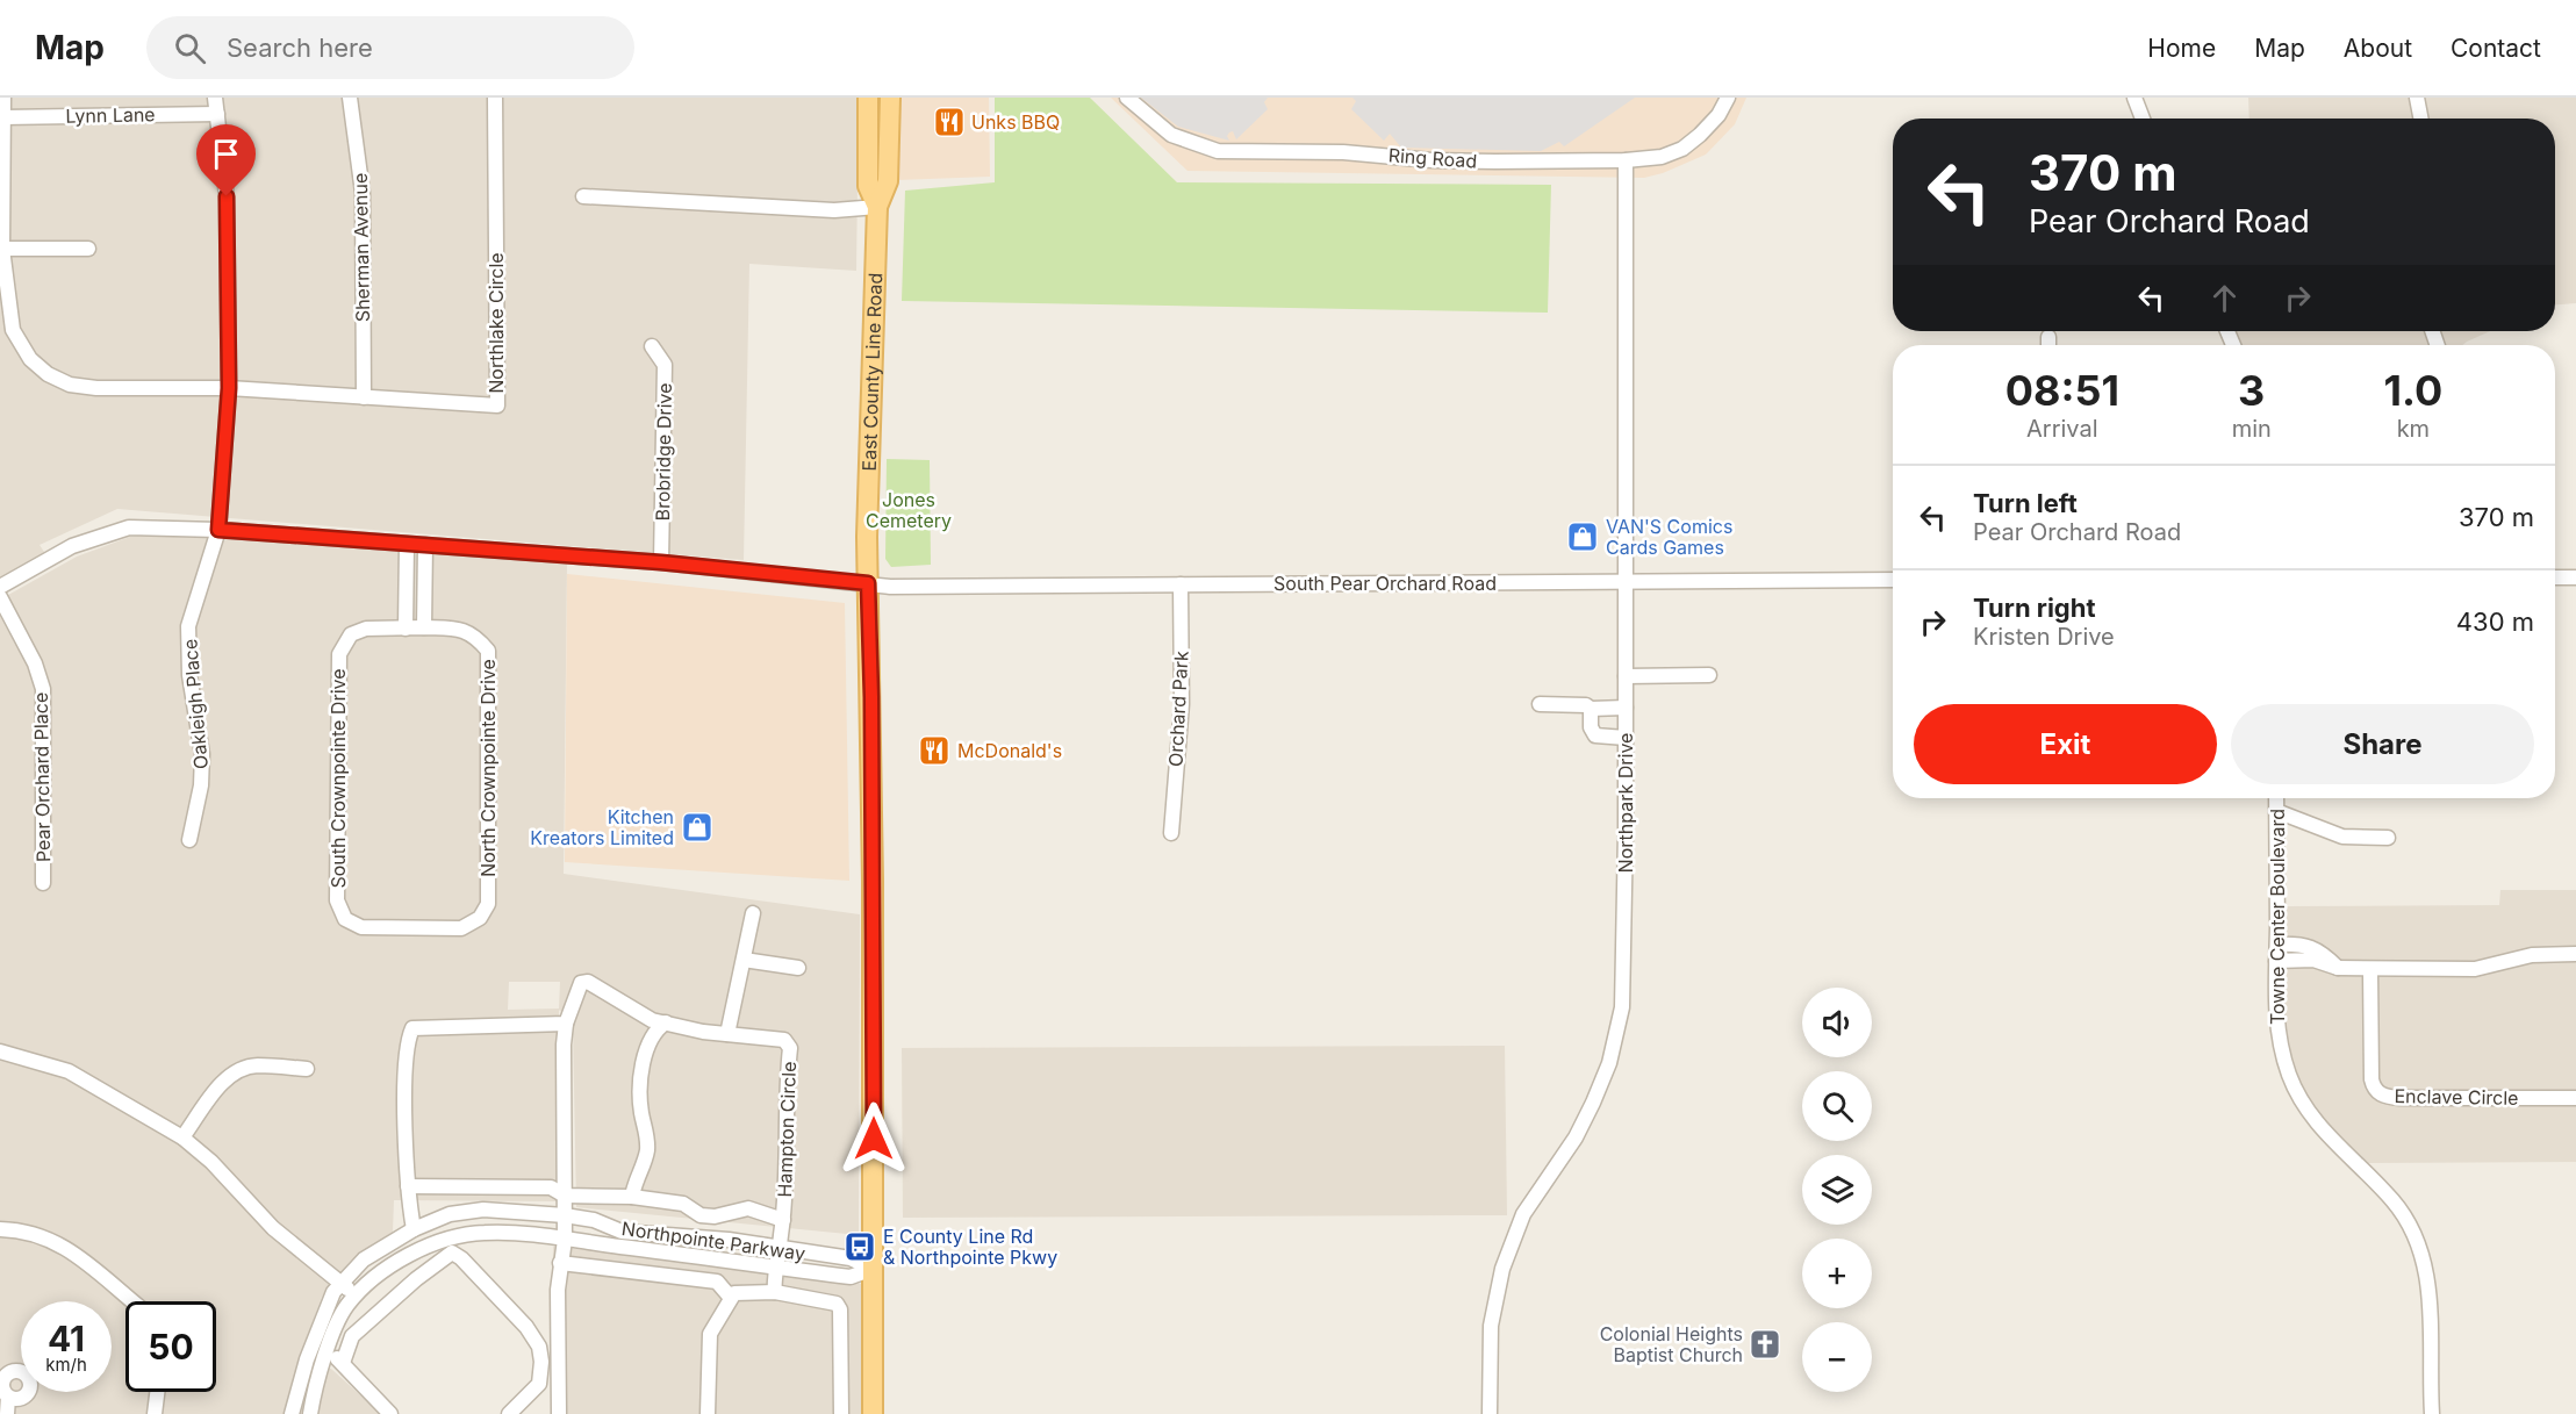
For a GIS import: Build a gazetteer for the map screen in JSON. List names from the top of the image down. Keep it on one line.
{"streets":{"main road":["East County Line Road"],"street":["Lynn Lane","Ring Road","Sherman Avenue","Northlake Circle","Brobridge Drive","South Pear Orchard Road","Oakleigh Place","Orchard Park","North Crownpointe Drive","Pear Orchard Place","South Crownpointe Drive","Northpark Drive","Towne Center Boulevard","Enclave Circle","Hampton Circle","Northpointe Parkway"]},"crossings":[["Lynn Lane","Northlake Circle"],["Lynn Lane","Oakleigh Place"],["Ring Road","Northpark Drive"],["Sherman Avenue","Northlake Circle"],["Northlake Circle","Oakleigh Place"],["East County Line Road","South Pear Orchard Road"],["East County Line Road","Northpointe Parkway"],["Brobridge Drive","South Pear Orchard Road"],["South Pear Orchard Road","Oakleigh Place"],["South Pear Orchard Road","Orchard Park"],["South Pear Orchard Road","Northpark Drive"],["North Crownpointe Drive","South Crownpointe Drive"],["Hampton Circle","Northpointe Parkway"]],"parks":["Jones Cemetery"],"places":{"restaurant":["Unks BBQ","McDonald's"],"shop":["VAN'S Comics Cards Games","Kitchen Kreators Limited"],"bus stop":["E County Line Rd & Northpointe Pkwy"],"church":["Colonial Heights Baptist Church"]},"page":{"header":"Map","search":"Search here","nav":["Home","Map","About","Contact"],"turn":["370 m","Pear Orchard Road"],"eta":["08:51","Arrival","3","min","1.0","km"],"list":[{"name":"Turn left","note":"Pear Orchard Road","value":"370 m"},{"name":"Turn right","note":"Kristen Drive","value":"430 m"}],"buttons":["Exit","Share"],"map_buttons":["+","−"],"speed":"41 km/h","limit":"50"}}
